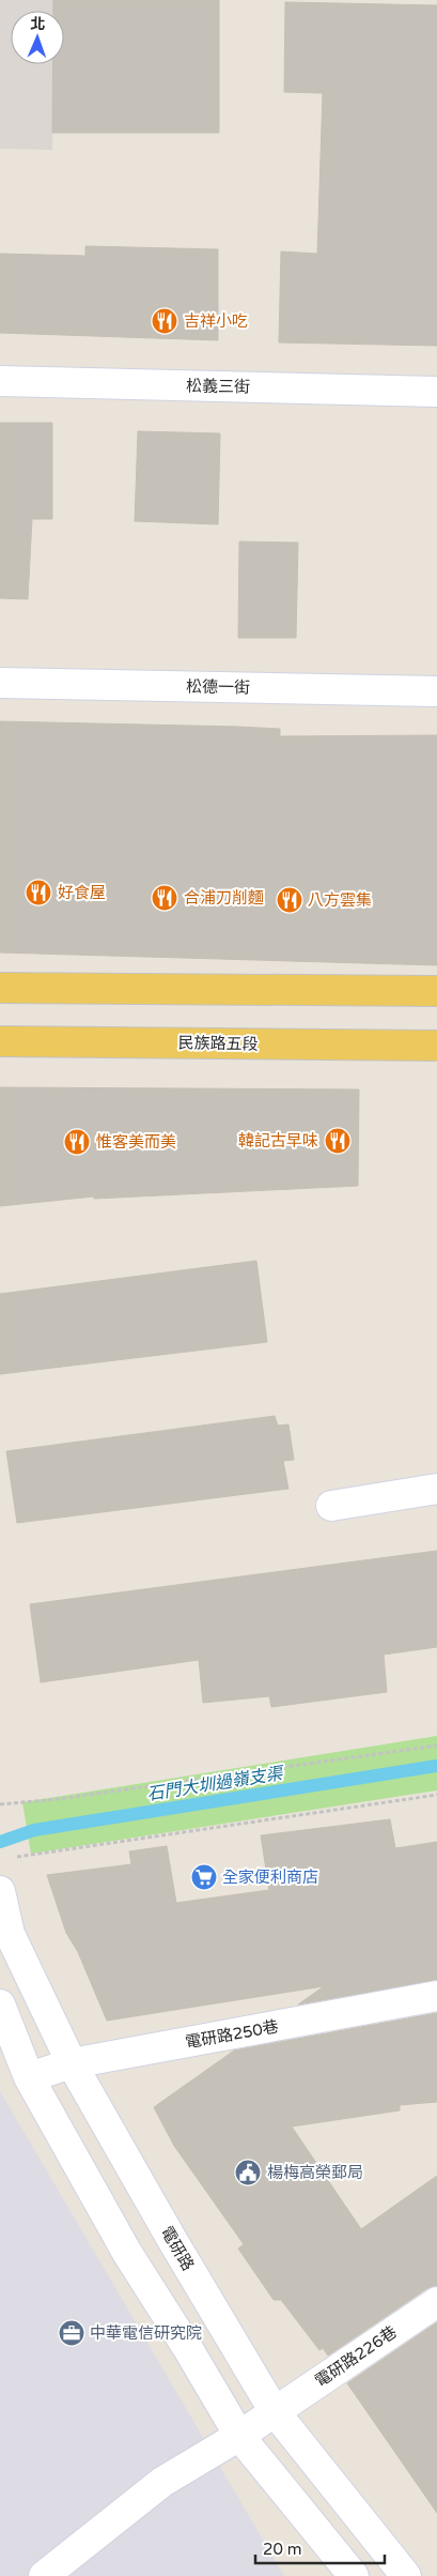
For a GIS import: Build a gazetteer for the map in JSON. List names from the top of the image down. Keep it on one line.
{"streets":{"main road":["民族路五段"],"street":["松義三街","松德一街","電研路250巷","電研路","電研路226巷"]},"crossings":[["電研路250巷","電研路"],["電研路","電研路226巷"]],"water":["石門大圳過嶺支渠"],"places":{"restaurant":["吉祥小吃","好食屋","合浦刀削麵","八方雲集","韓記古早味","惟客美而美"],"supermarket":["全家便利商店"],"public building":["楊梅高榮郵局"],"office":["中華電信研究院"]},"scale_bar":"20 m","north":"top"}
